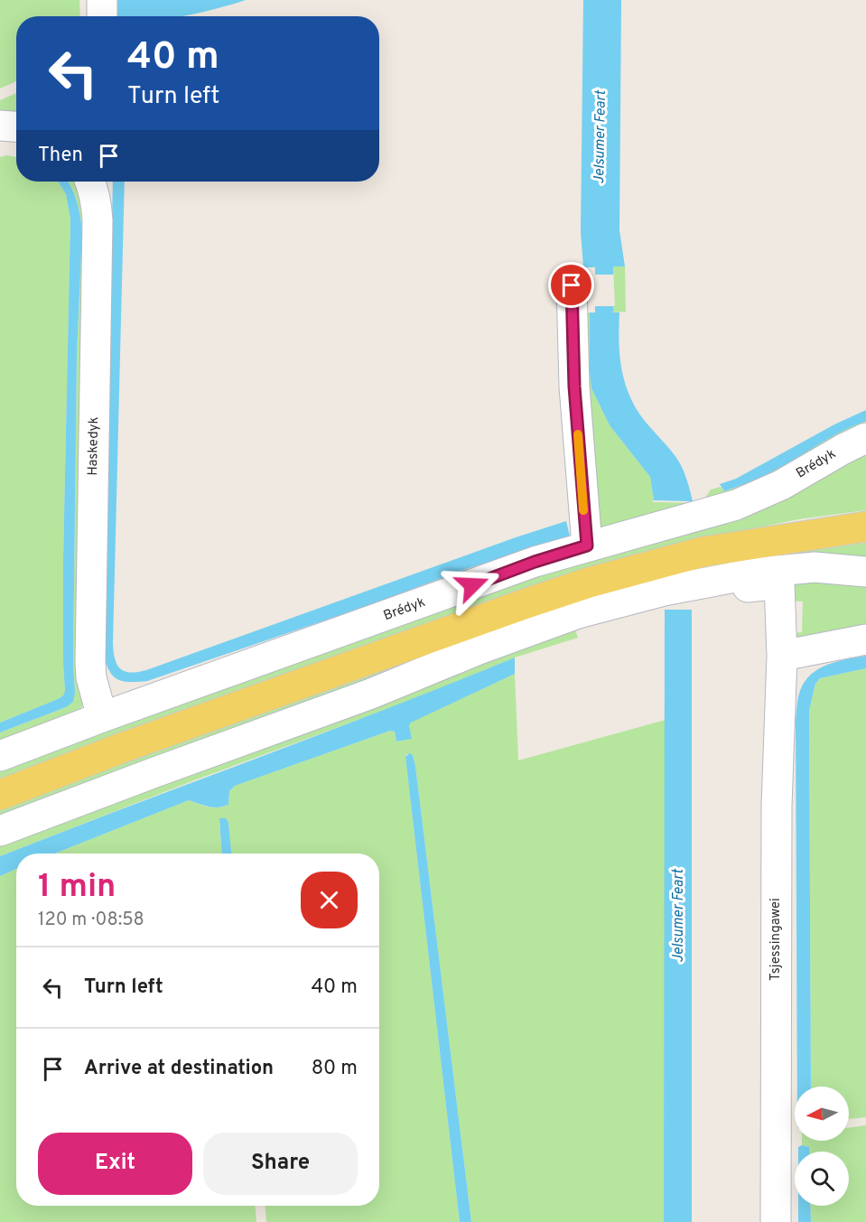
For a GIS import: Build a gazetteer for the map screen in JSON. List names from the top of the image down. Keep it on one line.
{"streets":{"street":["Haskedyk","Brédyk","Tsjessingawei"]},"crossings":[["Haskedyk","Brédyk"]],"water":["Jelsumer Feart"],"north":"left","page":{"turn":["40 m","Turn left"],"then":"Then","heading":["1 min","120 m · 08:58"],"list":[{"name":"Turn left","value":"40 m"},{"name":"Arrive at destination","value":"80 m"}],"buttons":["Exit","Share"]}}
